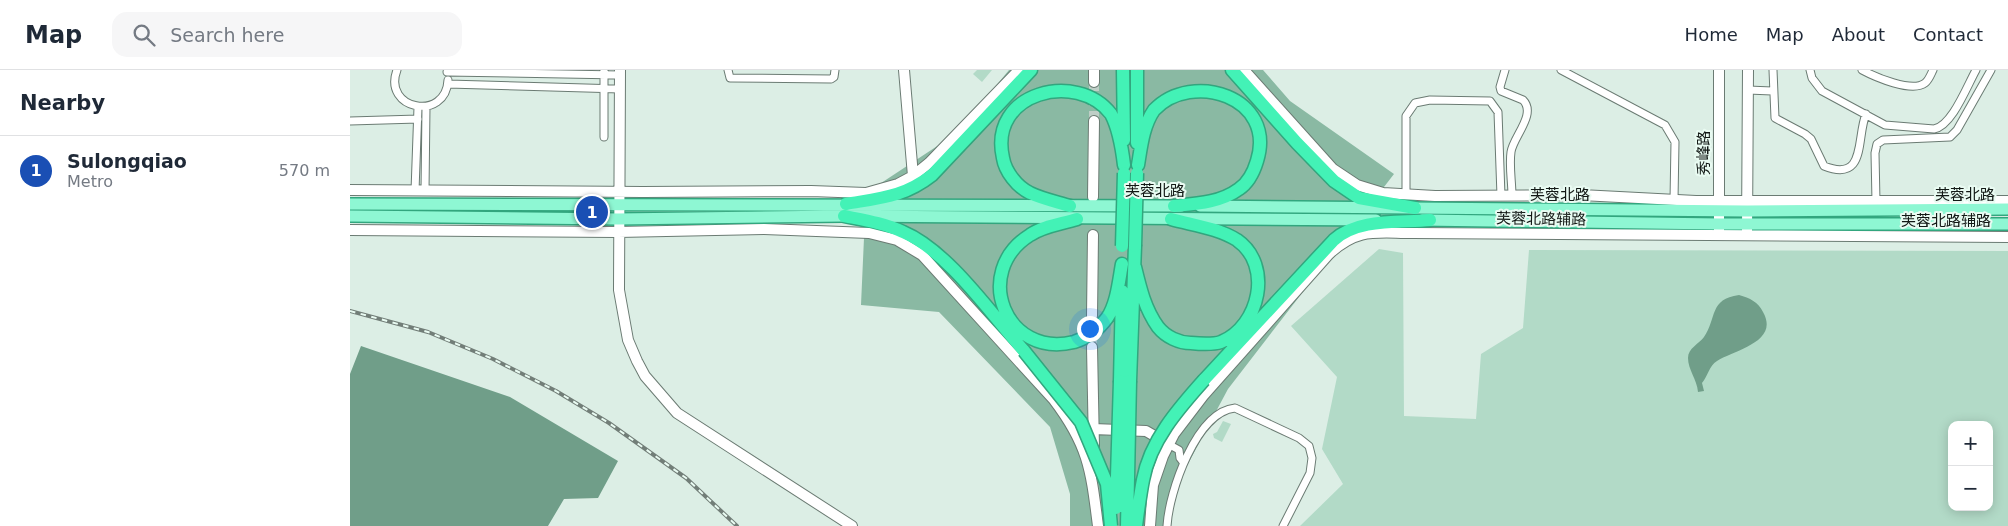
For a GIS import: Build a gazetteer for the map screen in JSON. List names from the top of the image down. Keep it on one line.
{"streets":{"main road":["芙蓉北路"],"street":["秀峰路","芙蓉北路辅路"]},"crossings":[["秀峰路","芙蓉北路"],["秀峰路","芙蓉北路辅路"],["芙蓉北路","芙蓉北路辅路"]],"page":{"header":"Map","search":"Search here","nav":["Home","Map","About","Contact"],"heading":"Nearby","list":[{"mark":"1","name":"Sulongqiao","note":"Metro","value":"570 m"}],"pins":"1","map_buttons":["+","−"]}}
